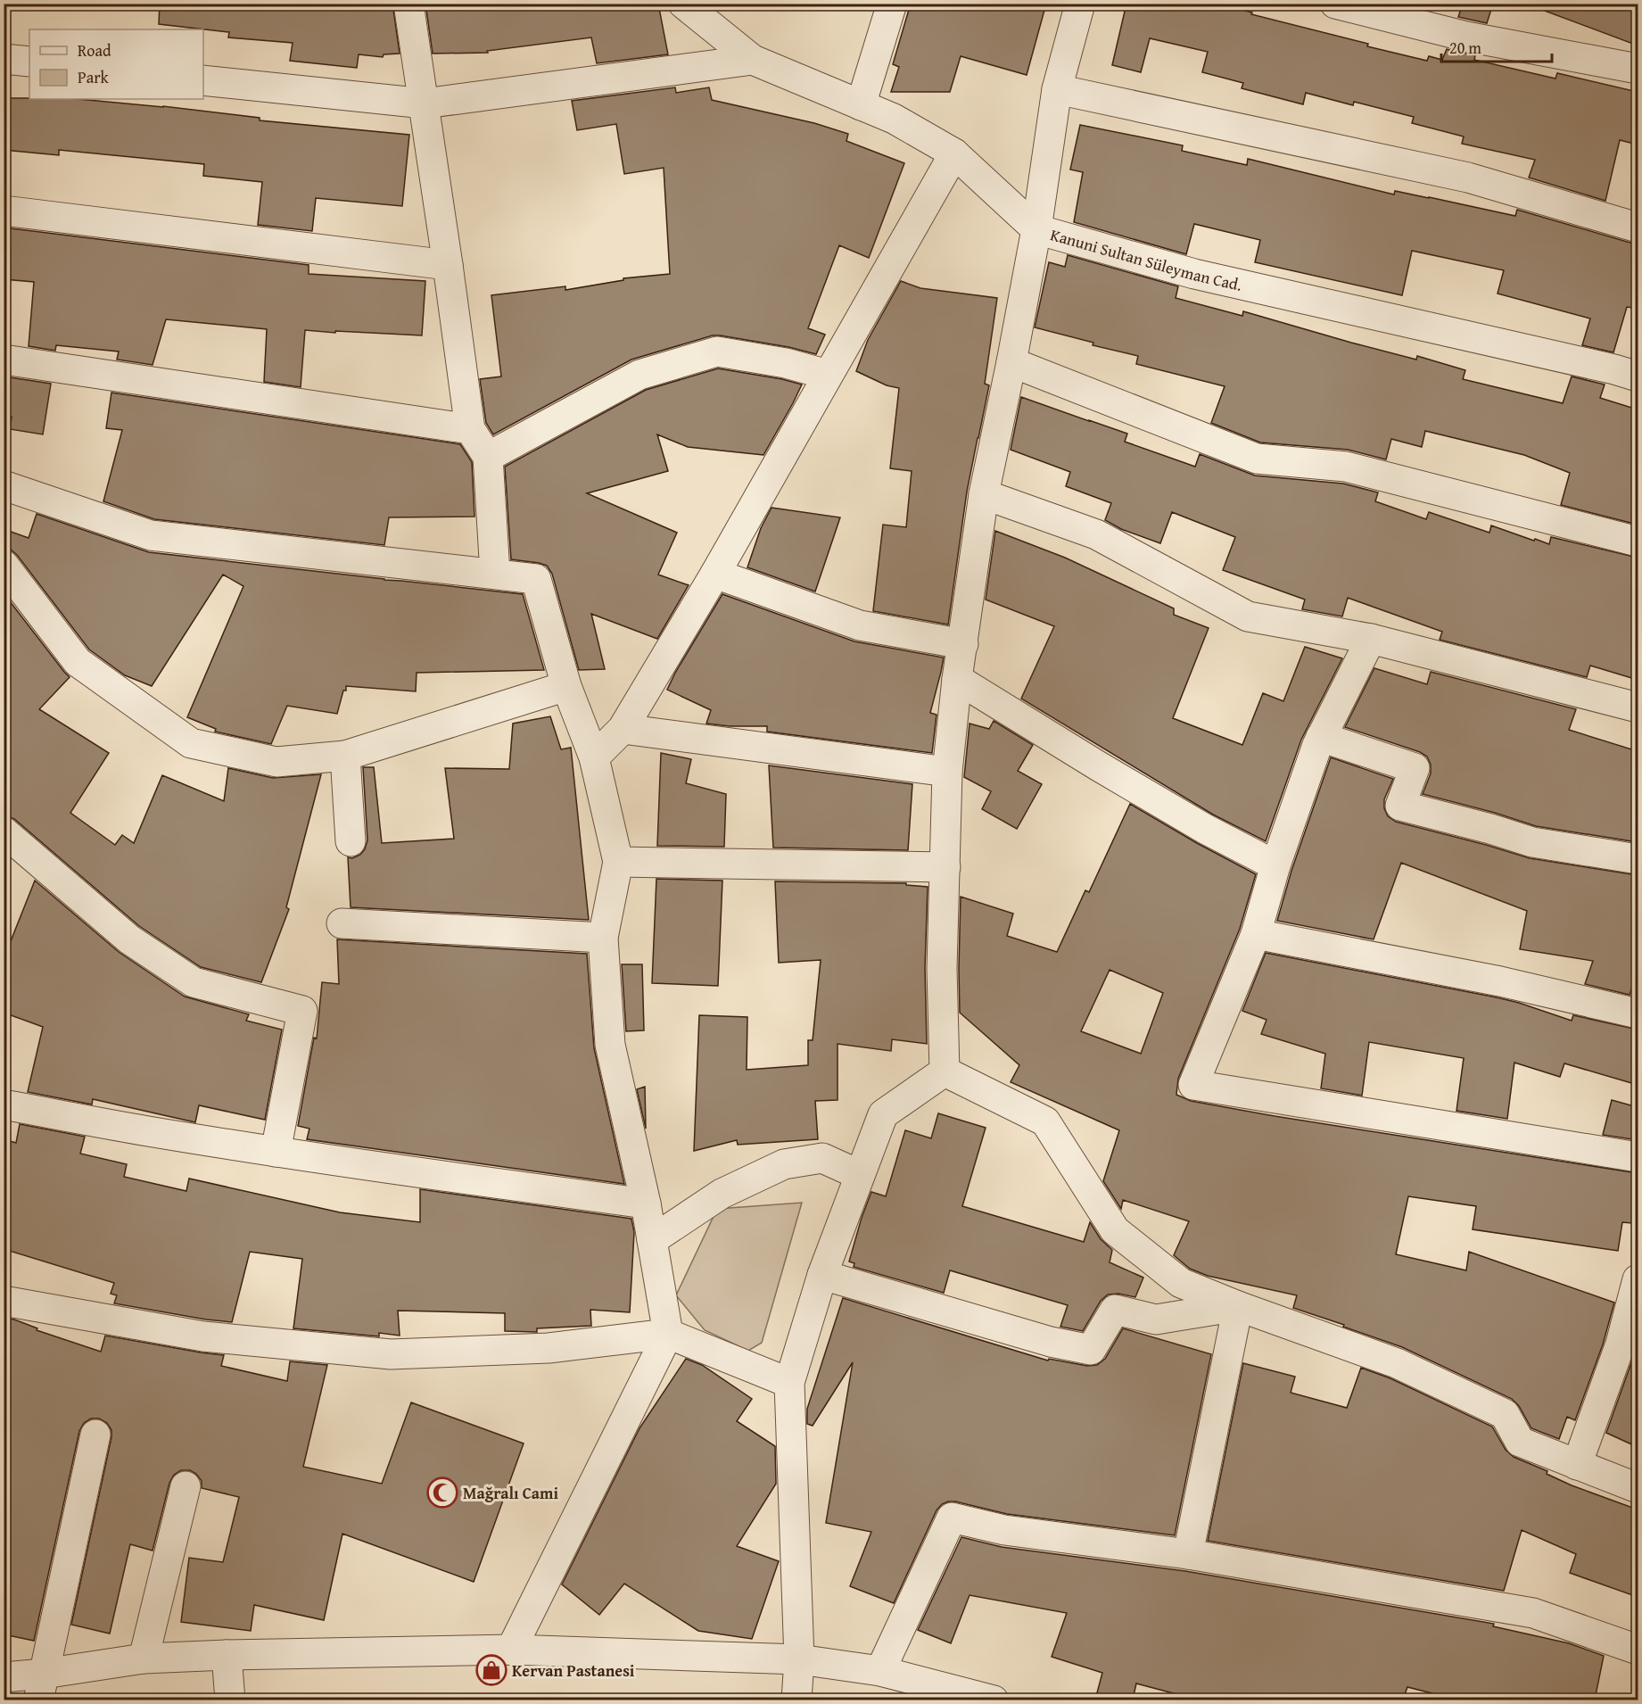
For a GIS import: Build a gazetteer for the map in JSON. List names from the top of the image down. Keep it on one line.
{"streets":{"street":["Kanuni Sultan Süleyman Cad."]},"places":{"mosque":["Mağralı Cami"],"shop":["Kervan Pastanesi"]},"legend":["Road","Park"],"scale_bar":"20 m"}
